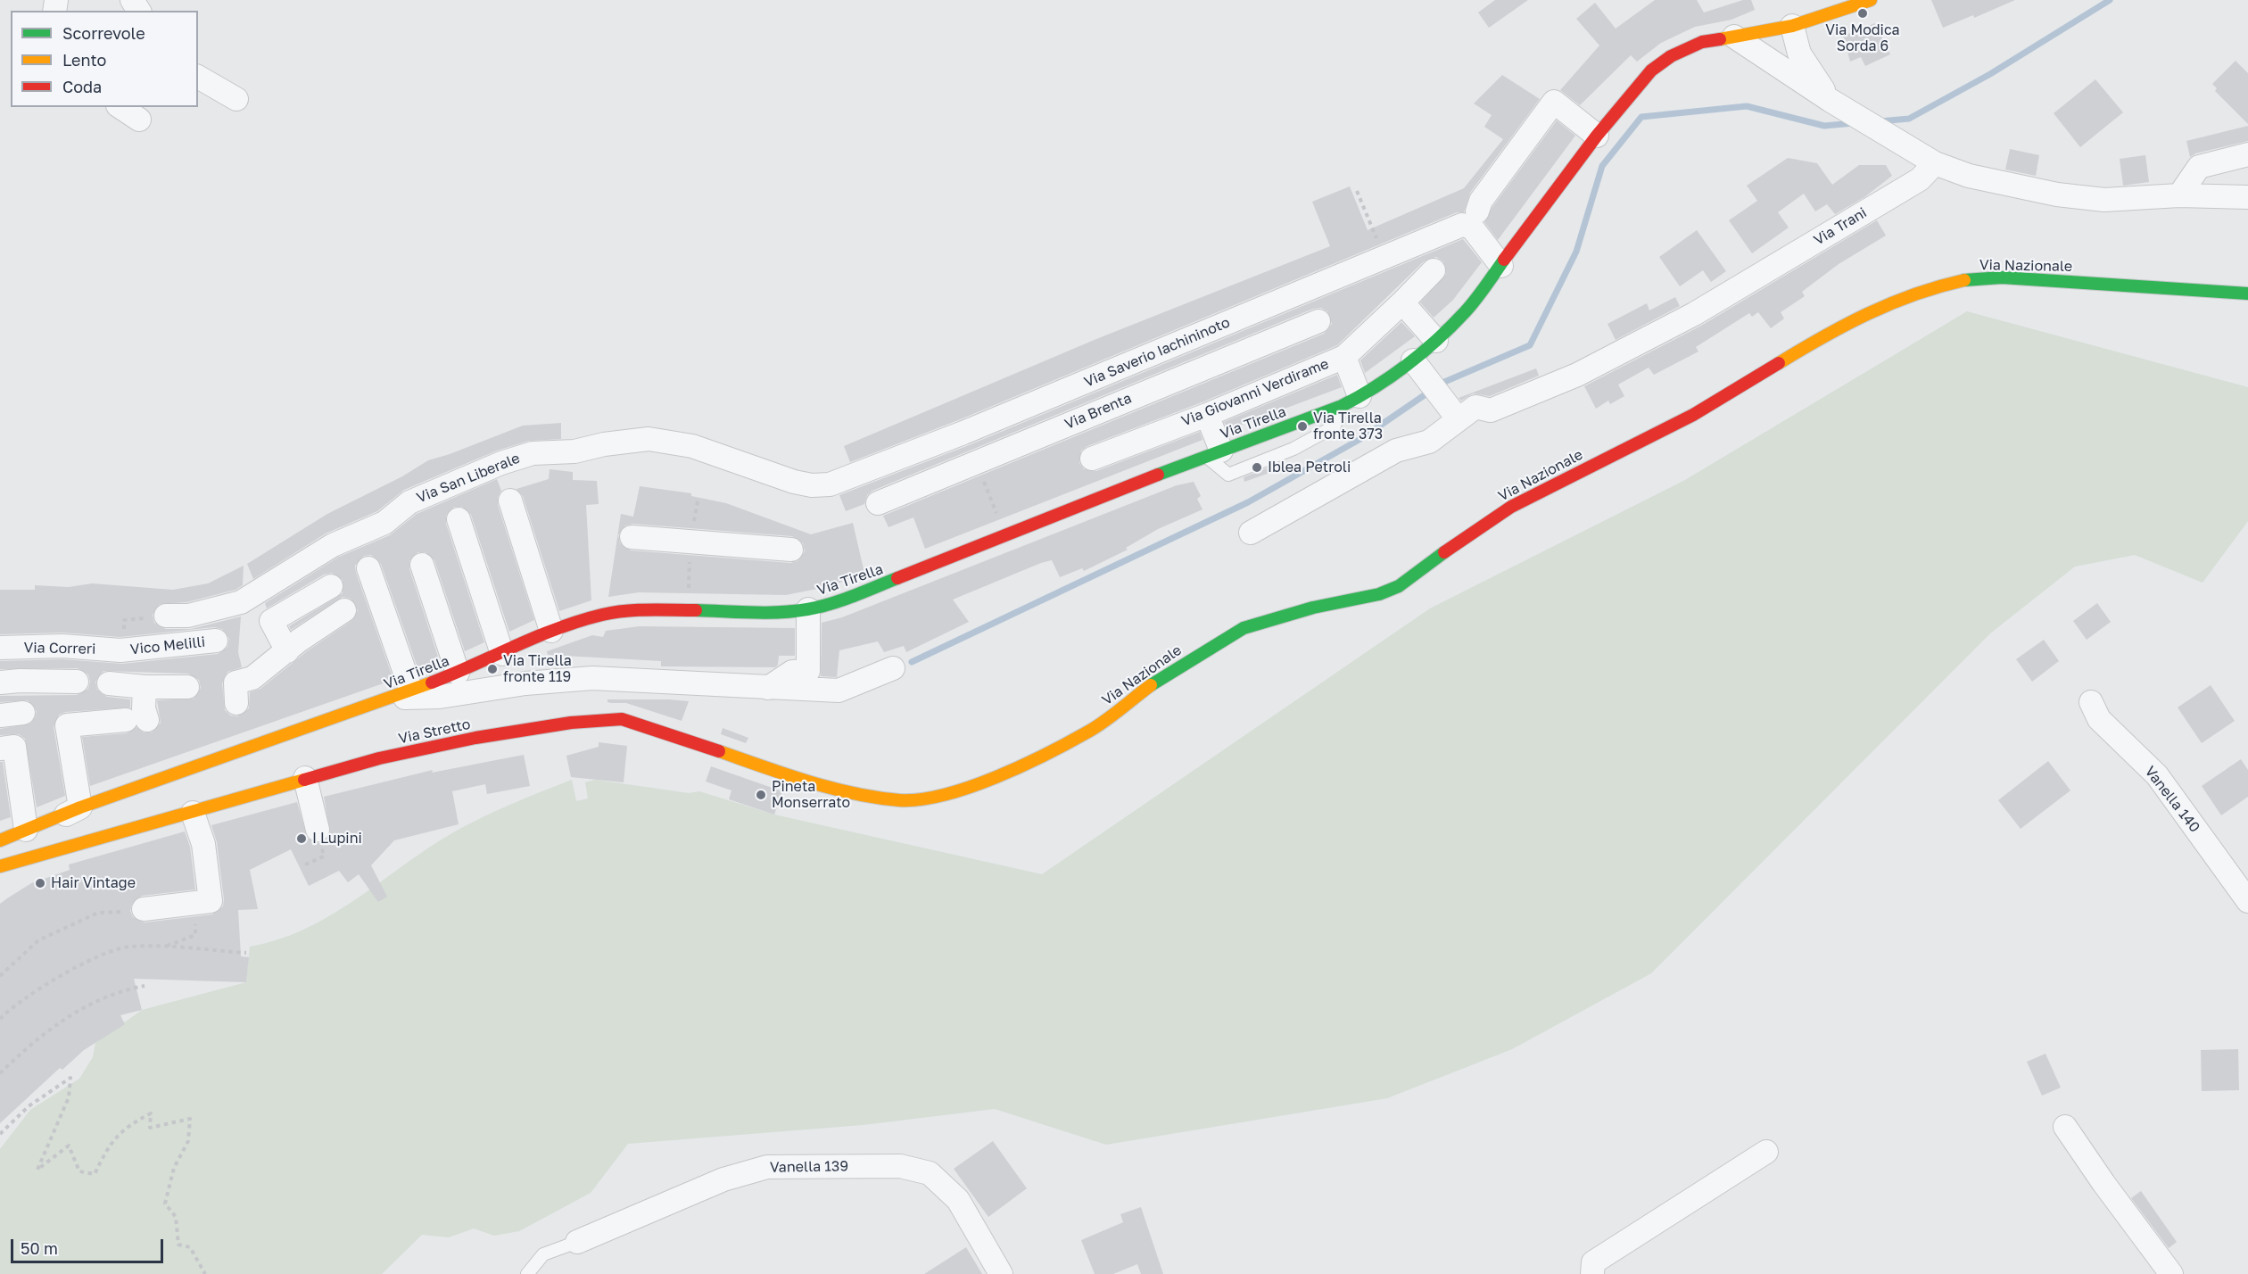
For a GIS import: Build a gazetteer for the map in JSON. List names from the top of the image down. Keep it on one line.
{"streets":{"street":["Via Trani","Via Nazionale","Via Saverio Iachininoto","Via Giovanni Verdirame","Via Brenta","Via Tirella","Via San Liberale","Vico Melilli","Via Correri","Via Stretto","Vanella 140","Vanella 139"]},"crossings":[["Via Nazionale","Via Stretto"],["Via Saverio Iachininoto","Via Tirella"],["Via Saverio Iachininoto","Via San Liberale"],["Vico Melilli","Via Correri"]],"places":["Via Modica Sorda 6","Via Tirella fronte 373","Iblea Petroli","Via Tirella fronte 119","Pineta Monserrato","I Lupini","Hair Vintage"],"legend":["Scorrevole","Lento","Coda"],"scale_bar":"50 m"}
